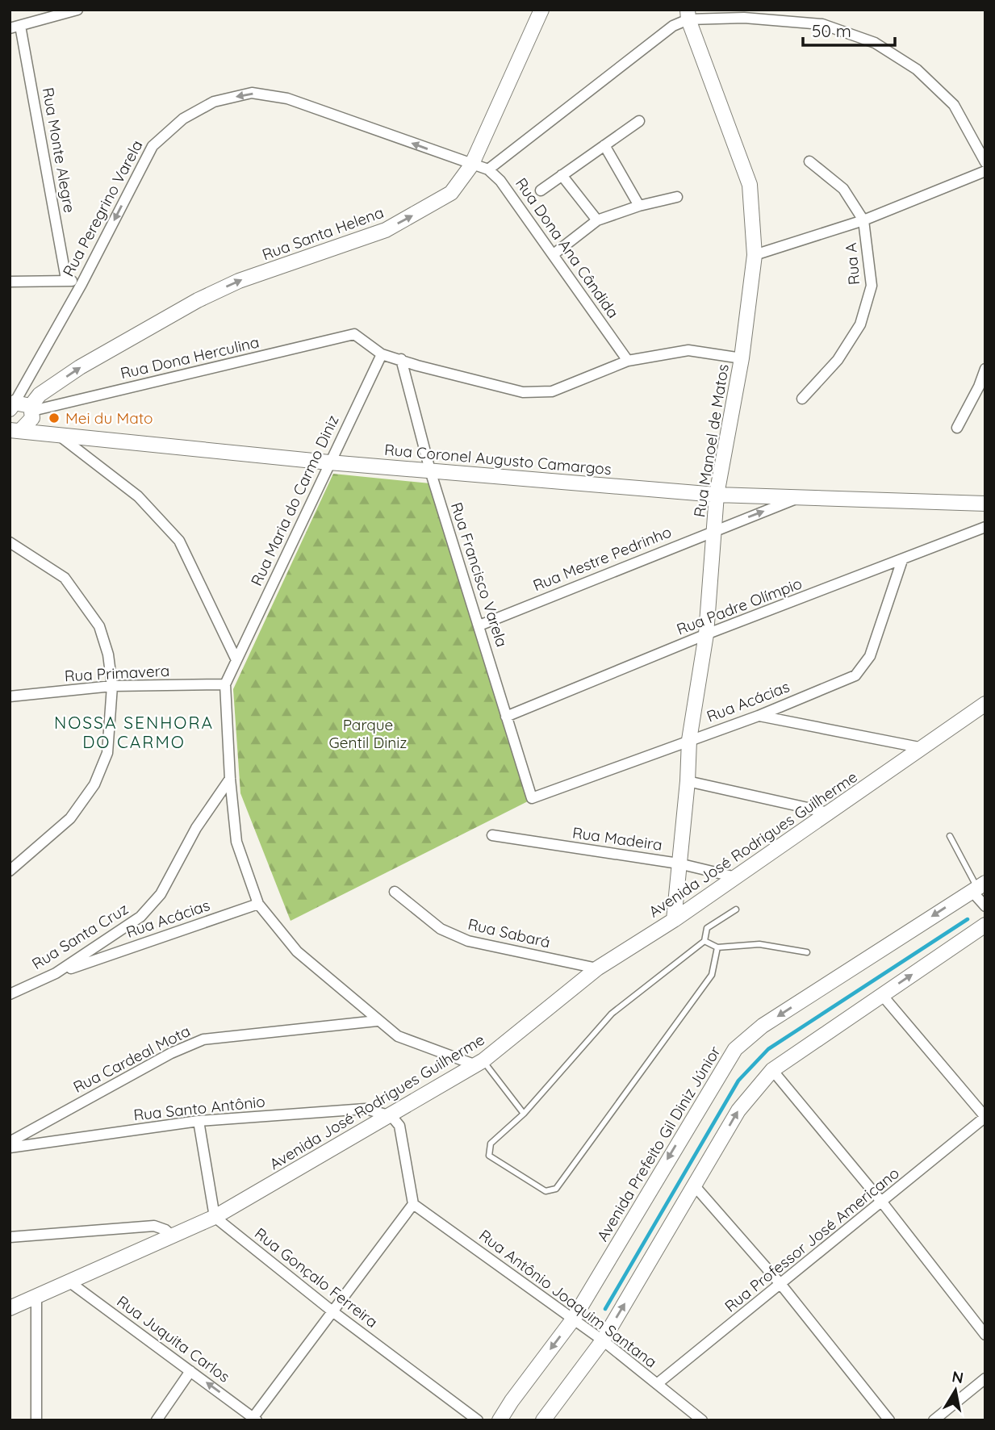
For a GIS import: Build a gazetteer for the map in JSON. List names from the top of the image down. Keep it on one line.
{"streets":{"street":["Rua Monte Alegre","Rua Peregrino Varela","Rua Santa Helena","Rua Dona Ana Cândida","Rua A","Rua Dona Herculina","Rua Manoel de Matos","Rua Coronel Augusto Camargos","Rua Maria do Carmo Diniz","Rua Mestre Pedrinho","Rua Francisco Varela","Rua Padre Olímpio","Rua Primavera","Rua Acácias","Rua Madeira","Avenida José Rodrigues Guilherme","Rua Sabará","Rua Santa Cruz","Rua Cardeal Mota","Rua Santo Antônio","Avenida Prefeito Gil Diniz Júnior","Rua Professor José Americano","Rua Gonçalo Ferreira","Rua Antônio Joaquim Santana","Rua Juquita Carlos"]},"crossings":[["Rua Peregrino Varela","Rua Santa Helena"],["Rua Peregrino Varela","Rua Coronel Augusto Camargos"],["Rua Santa Helena","Rua Dona Herculina"],["Rua Santa Helena","Rua Coronel Augusto Camargos"],["Rua Dona Herculina","Rua Coronel Augusto Camargos"],["Rua Dona Herculina","Rua Maria do Carmo Diniz"],["Rua Manoel de Matos","Rua Coronel Augusto Camargos"],["Rua Manoel de Matos","Rua Mestre Pedrinho"],["Rua Manoel de Matos","Rua Padre Olímpio"],["Rua Manoel de Matos","Rua Acácias"],["Rua Manoel de Matos","Rua Madeira"],["Rua Manoel de Matos","Avenida José Rodrigues Guilherme"],["Rua Coronel Augusto Camargos","Rua Maria do Carmo Diniz"],["Rua Coronel Augusto Camargos","Rua Mestre Pedrinho"],["Rua Coronel Augusto Camargos","Rua Francisco Varela"],["Rua Maria do Carmo Diniz","Rua Primavera"],["Rua Mestre Pedrinho","Rua Francisco Varela"],["Rua Francisco Varela","Rua Padre Olímpio"],["Rua Francisco Varela","Rua Acácias"],["Rua Padre Olímpio","Rua Acácias"],["Rua Acácias","Rua Santa Cruz"],["Rua Madeira","Avenida José Rodrigues Guilherme"],["Avenida José Rodrigues Guilherme","Rua Sabará"],["Avenida José Rodrigues Guilherme","Rua Santo Antônio"],["Avenida José Rodrigues Guilherme","Rua Gonçalo Ferreira"],["Avenida José Rodrigues Guilherme","Rua Juquita Carlos"],["Avenida Prefeito Gil Diniz Júnior","Rua Antônio Joaquim Santana"],["Rua Professor José Americano","Rua Antônio Joaquim Santana"]],"one_way":["Rua Peregrino Varela","Rua Santa Helena"],"districts":["NOSSA SENHORA DO CARMO"],"parks":["Parque Gentil Diniz"],"places":["Mei du Mato"],"scale_bar":"50 m","north":"top"}
